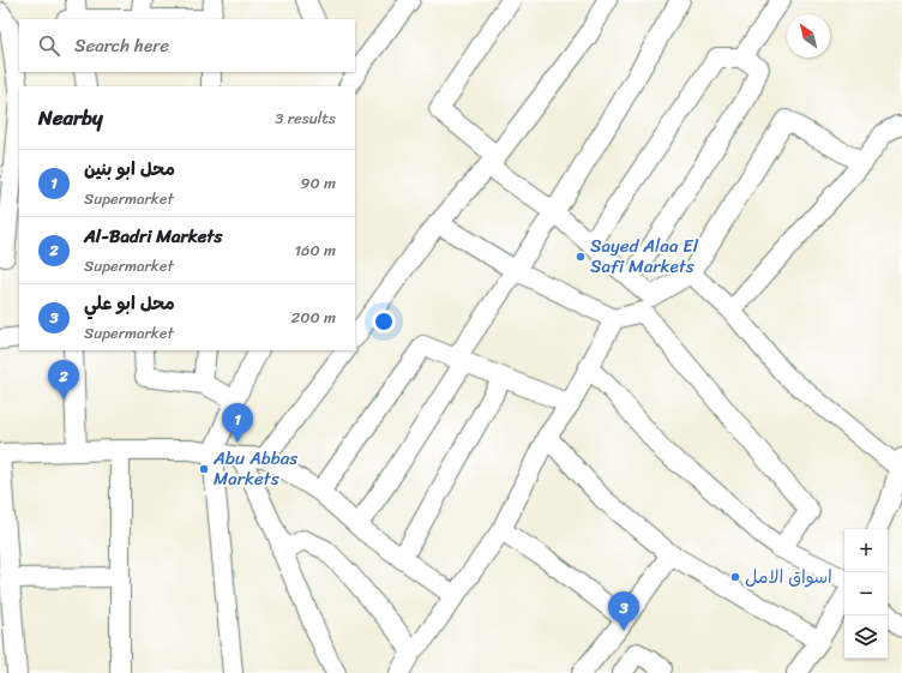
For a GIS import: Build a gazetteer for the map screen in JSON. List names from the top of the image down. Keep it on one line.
{"places":["Sayed Alaa El Safi Markets","Abu Abbas Markets","اسواق الامل"],"north":"top left","page":{"search":"Search here","heading":["Nearby","3 results"],"list":[{"mark":"1","name":"محل ابو بنين","note":"Supermarket","value":"90 m"},{"mark":"2","name":"Al-Badri Markets","note":"Supermarket","value":"160 m"},{"mark":"3","name":"محل ابو علي","note":"Supermarket","value":"200 m"}],"pins":["2","1","3"],"map_buttons":["+","−"]}}
